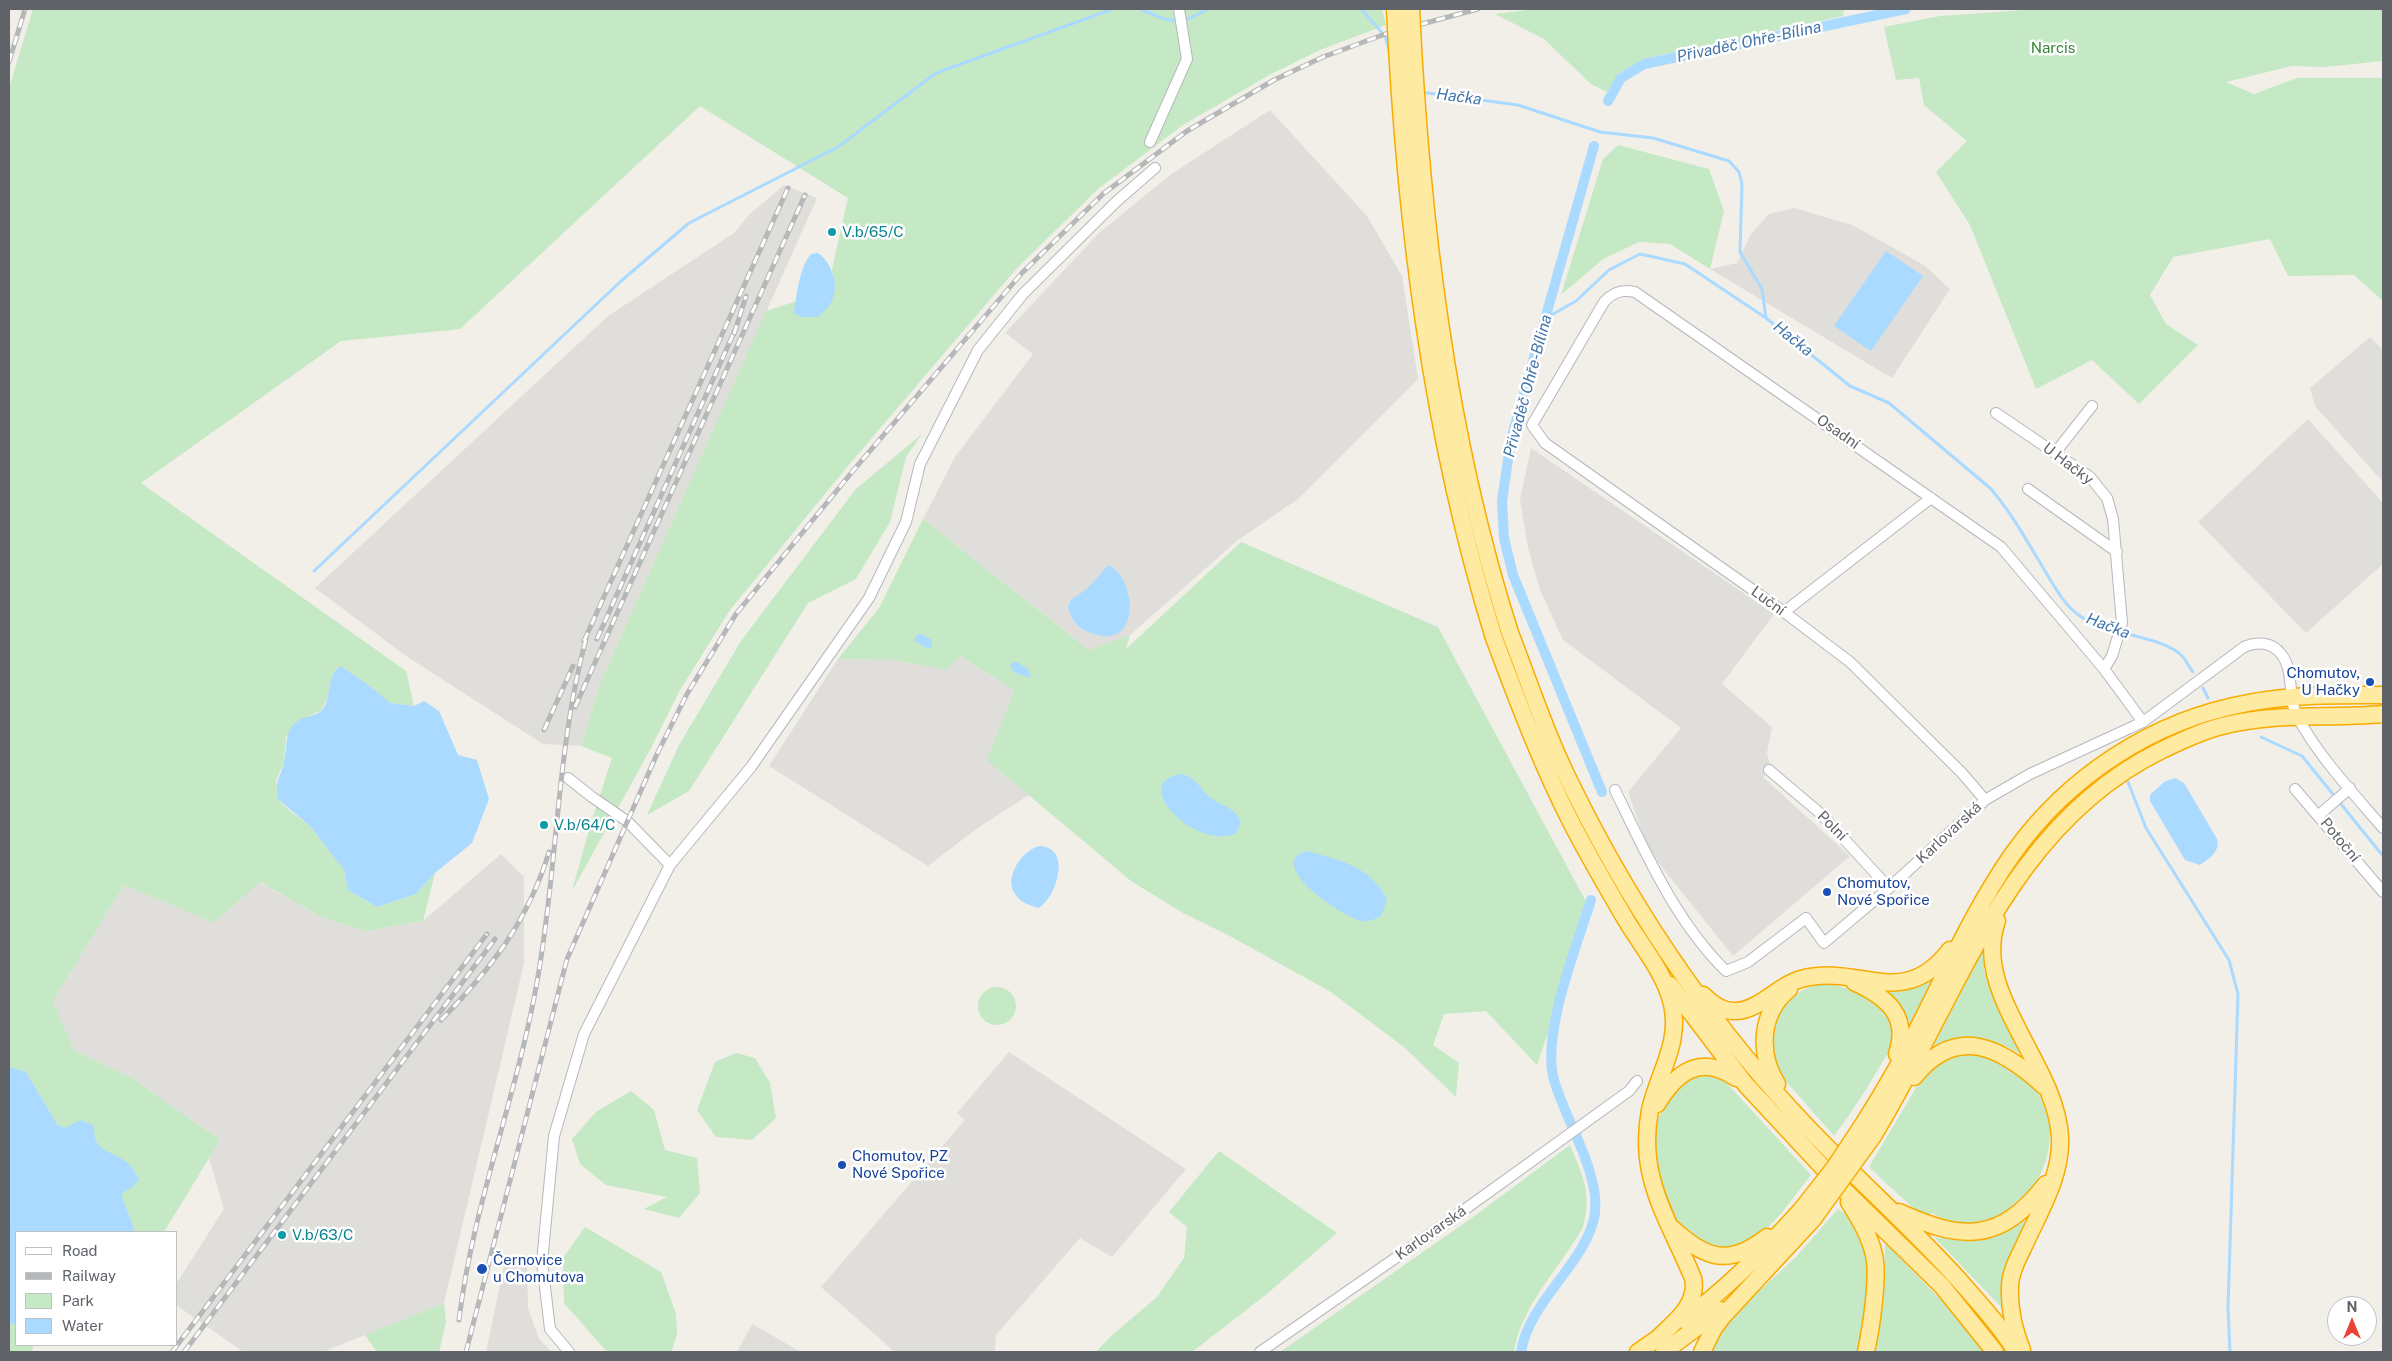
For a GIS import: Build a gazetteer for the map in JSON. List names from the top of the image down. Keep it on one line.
{"streets":{"street":["Osadní","U Hačky","Luční","Polní","Karlovarská","Potoční"]},"crossings":[["Osadní","U Hačky"],["Osadní","Luční"],["Osadní","Karlovarská"],["Luční","Karlovarská"],["Polní","Karlovarská"]],"water":["Přivaděč Ohře-Bílina","Hačka"],"parks":["Narcis"],"places":["V.b/65/C","Chomutov, U Hačky","V.b/64/C","Chomutov, Nové Spořice","Chomutov, PZ Nové Spořice","V.b/63/C","Černovice u Chomutova"],"legend":["Road","Railway","Park","Water"],"north":"top"}
